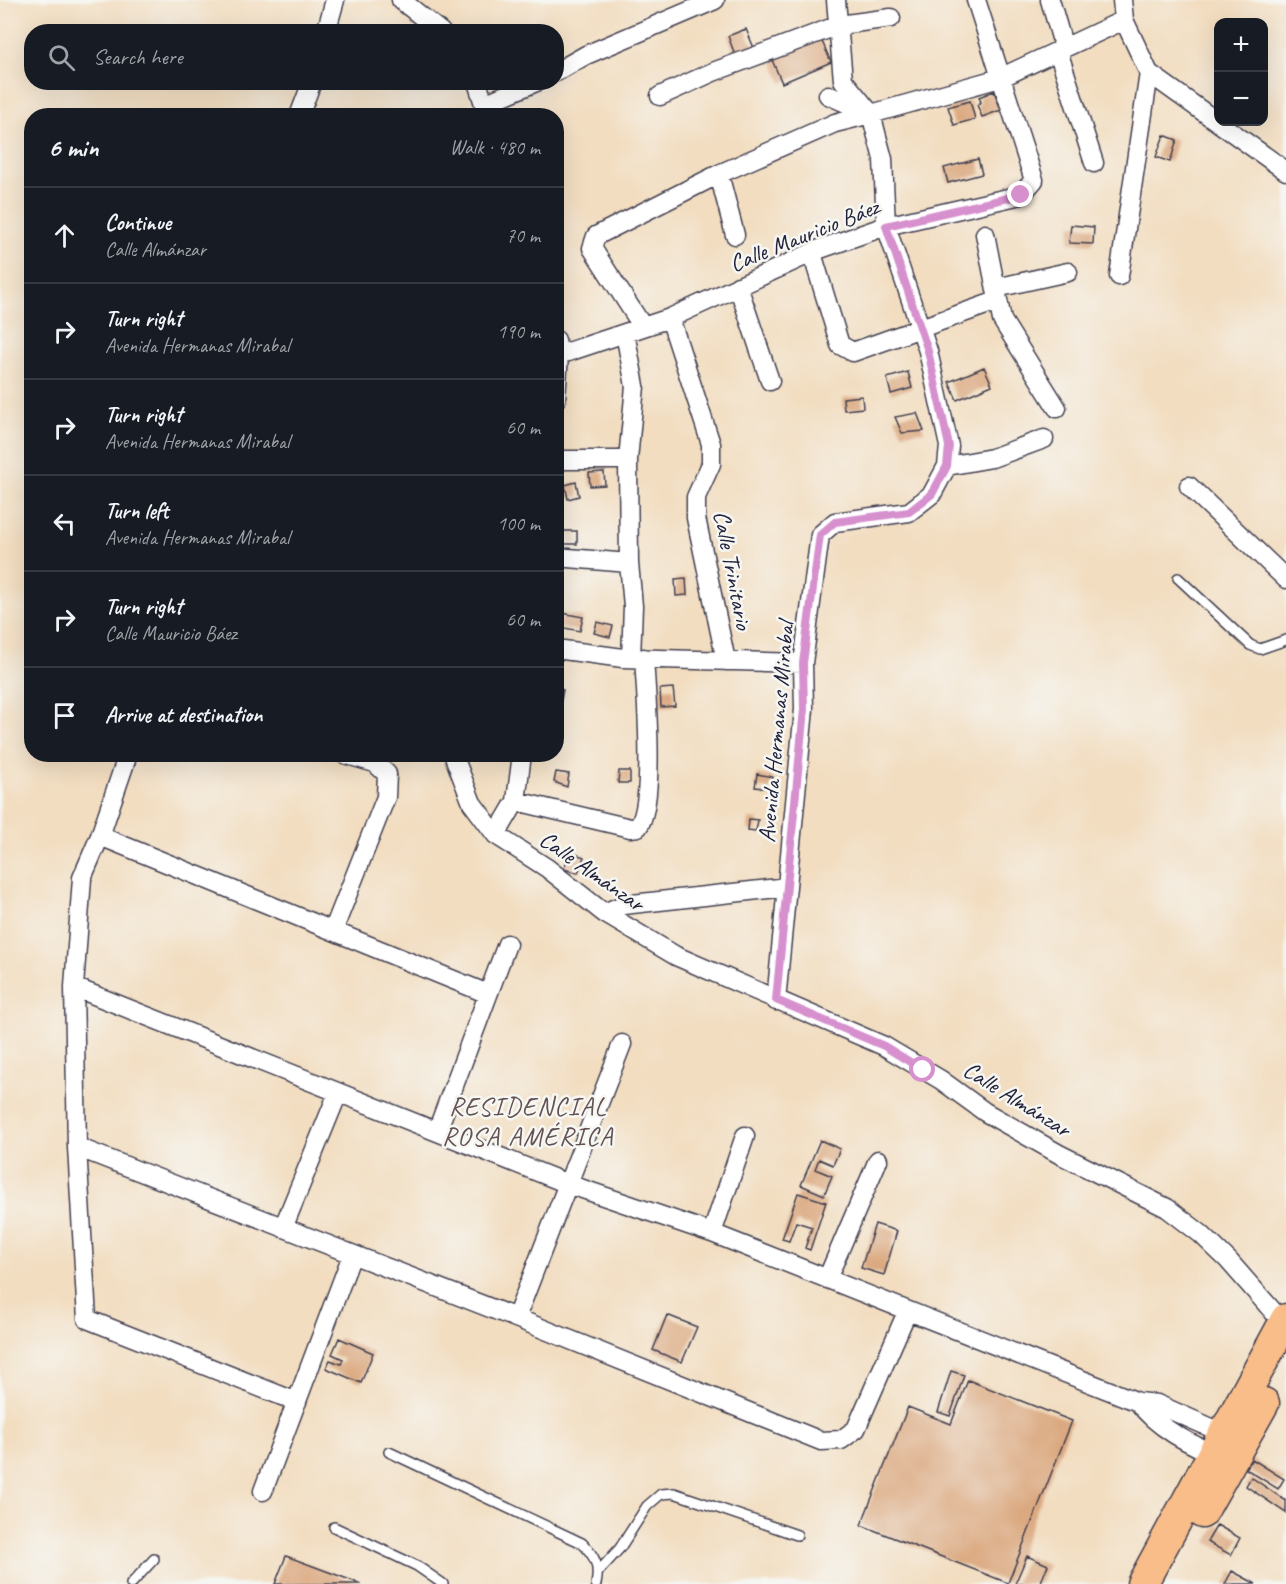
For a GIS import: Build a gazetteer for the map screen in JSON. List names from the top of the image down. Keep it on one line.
{"streets":{"street":["Calle Mauricio Báez","Calle Trinitario","Avenida Hermanas Mirabal","Calle Almánzar"]},"crossings":[["Calle Mauricio Báez","Calle Trinitario"],["Calle Mauricio Báez","Avenida Hermanas Mirabal"],["Avenida Hermanas Mirabal","Calle Almánzar"]],"districts":["RESIDENCIAL ROSA AMÉRICA"],"page":{"map_buttons":["+","−"],"search":"Search here","heading":["6 min","Walk · 480 m"],"list":[["Continue","Calle Almánzar","70 m"],["Turn right","Avenida Hermanas Mirabal","190 m"],["Turn right","Avenida Hermanas Mirabal","60 m"],["Turn left","Avenida Hermanas Mirabal","100 m"],["Turn right","Calle Mauricio Báez","60 m"],"Arrive at destination"]}}
